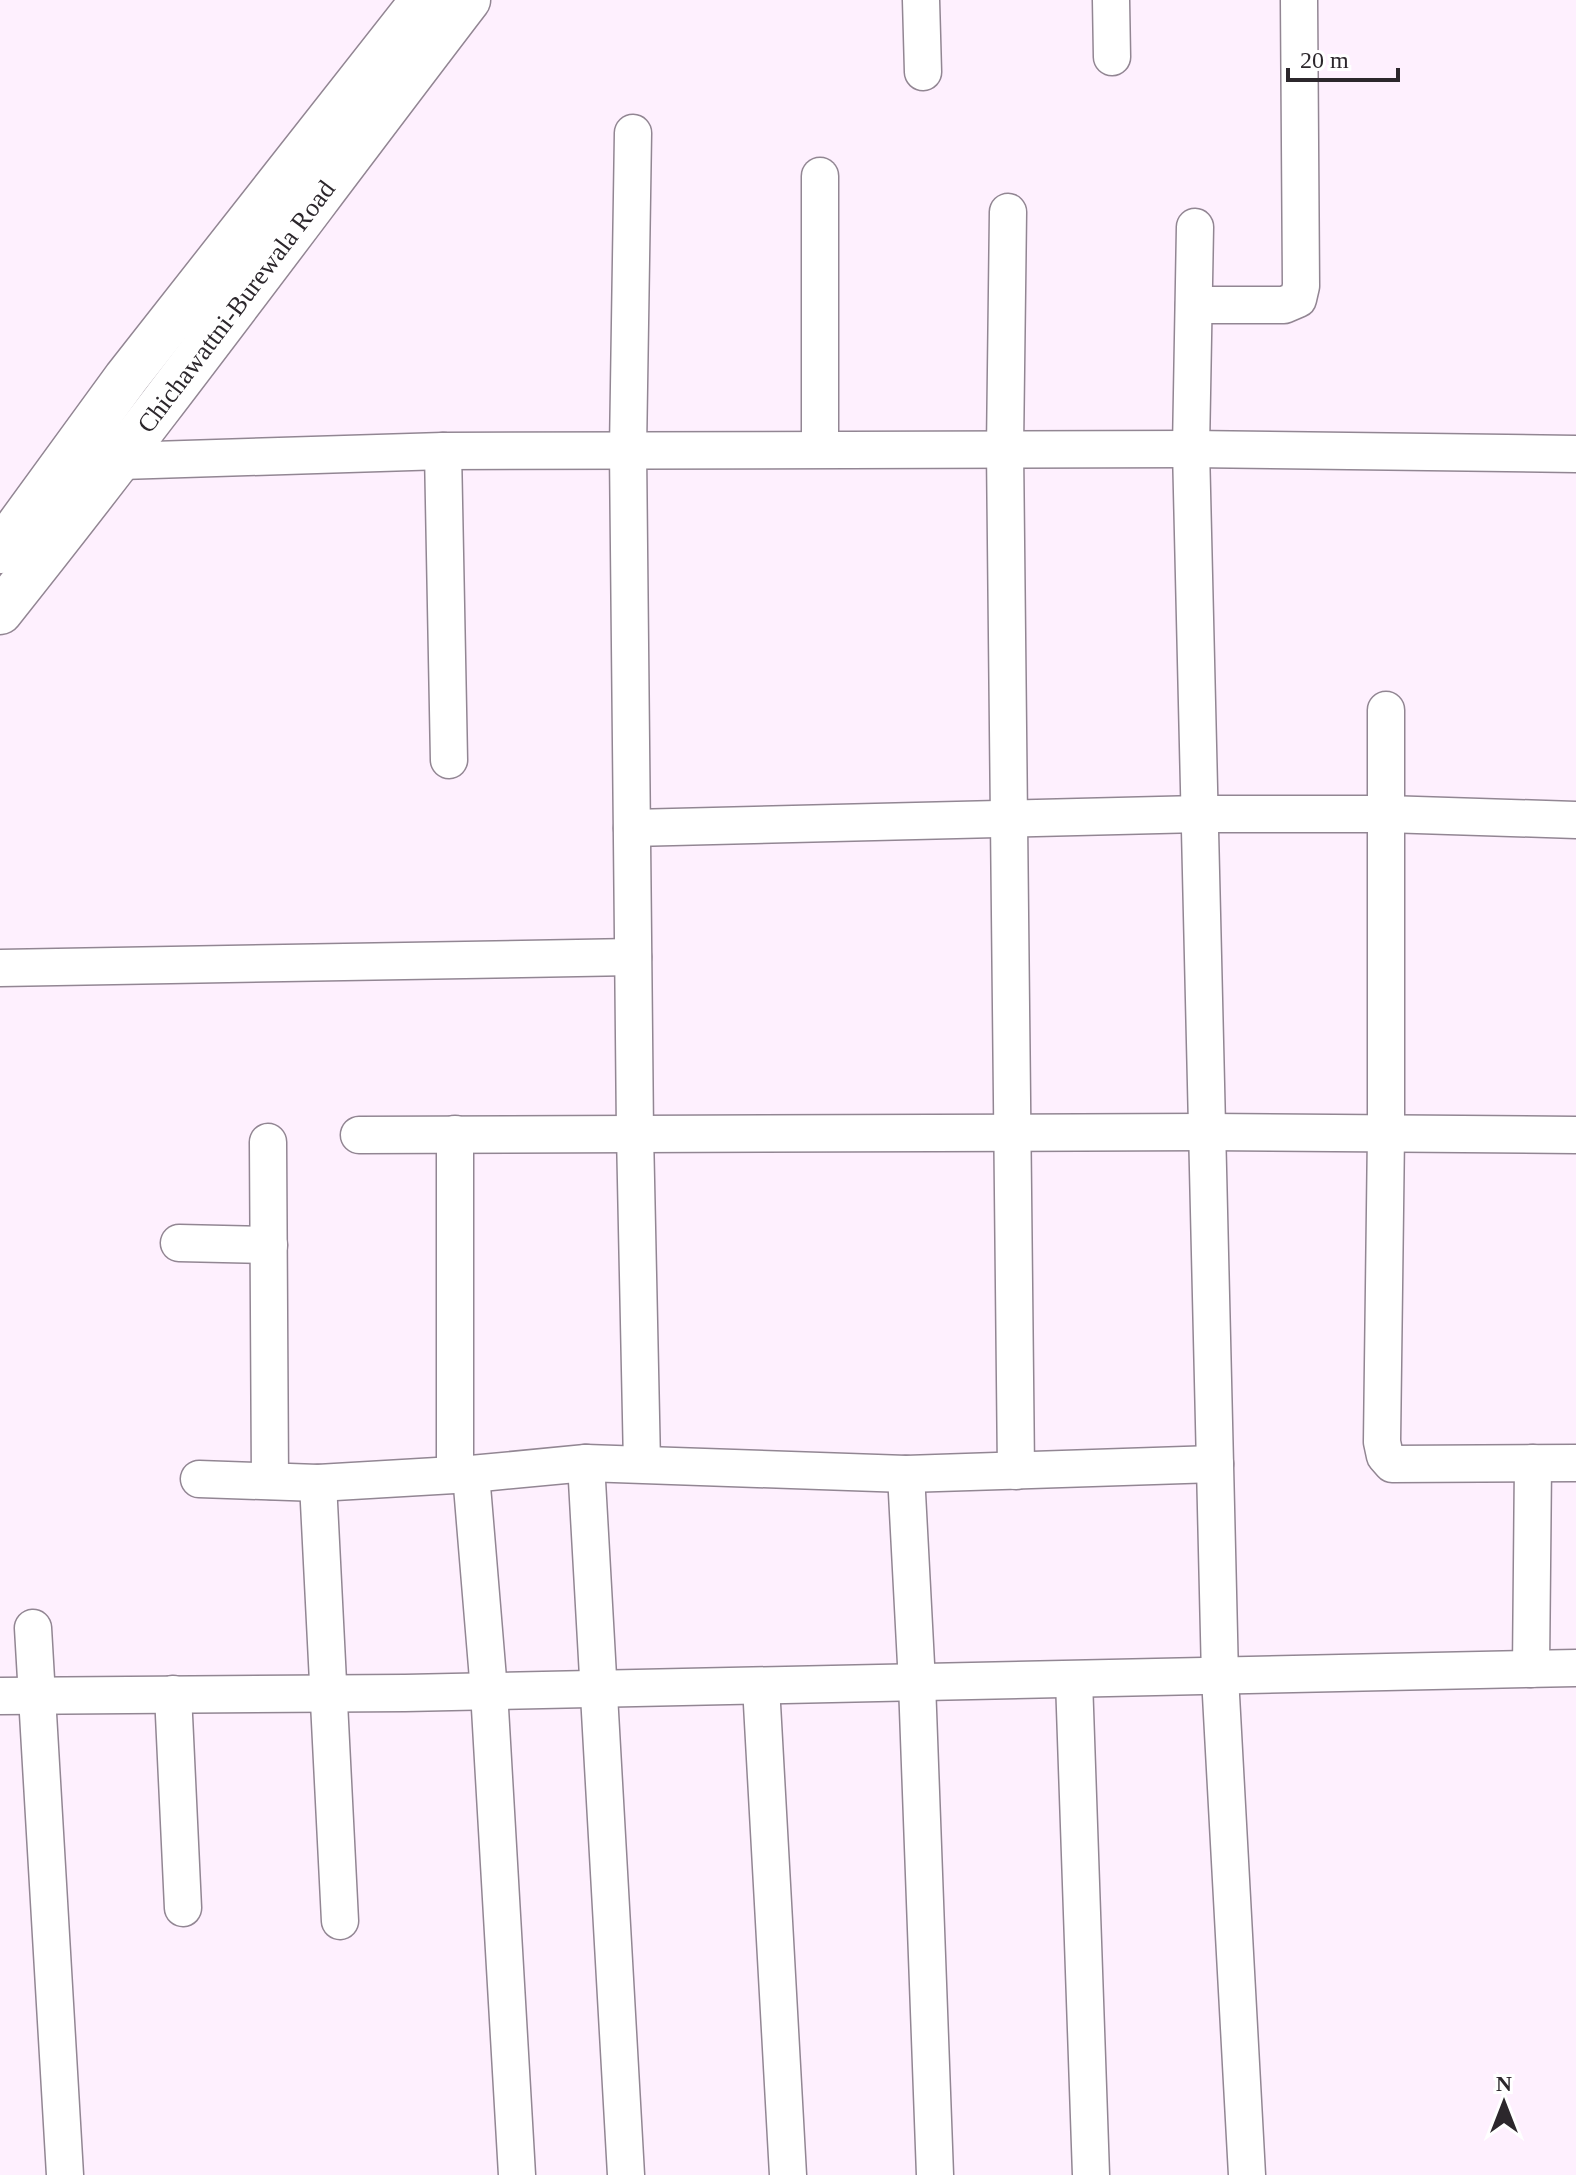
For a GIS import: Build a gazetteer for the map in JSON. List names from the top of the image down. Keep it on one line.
{"streets":{"main road":["Chichawattni-Burewala Road"]},"scale_bar":"20 m","north":"top"}
